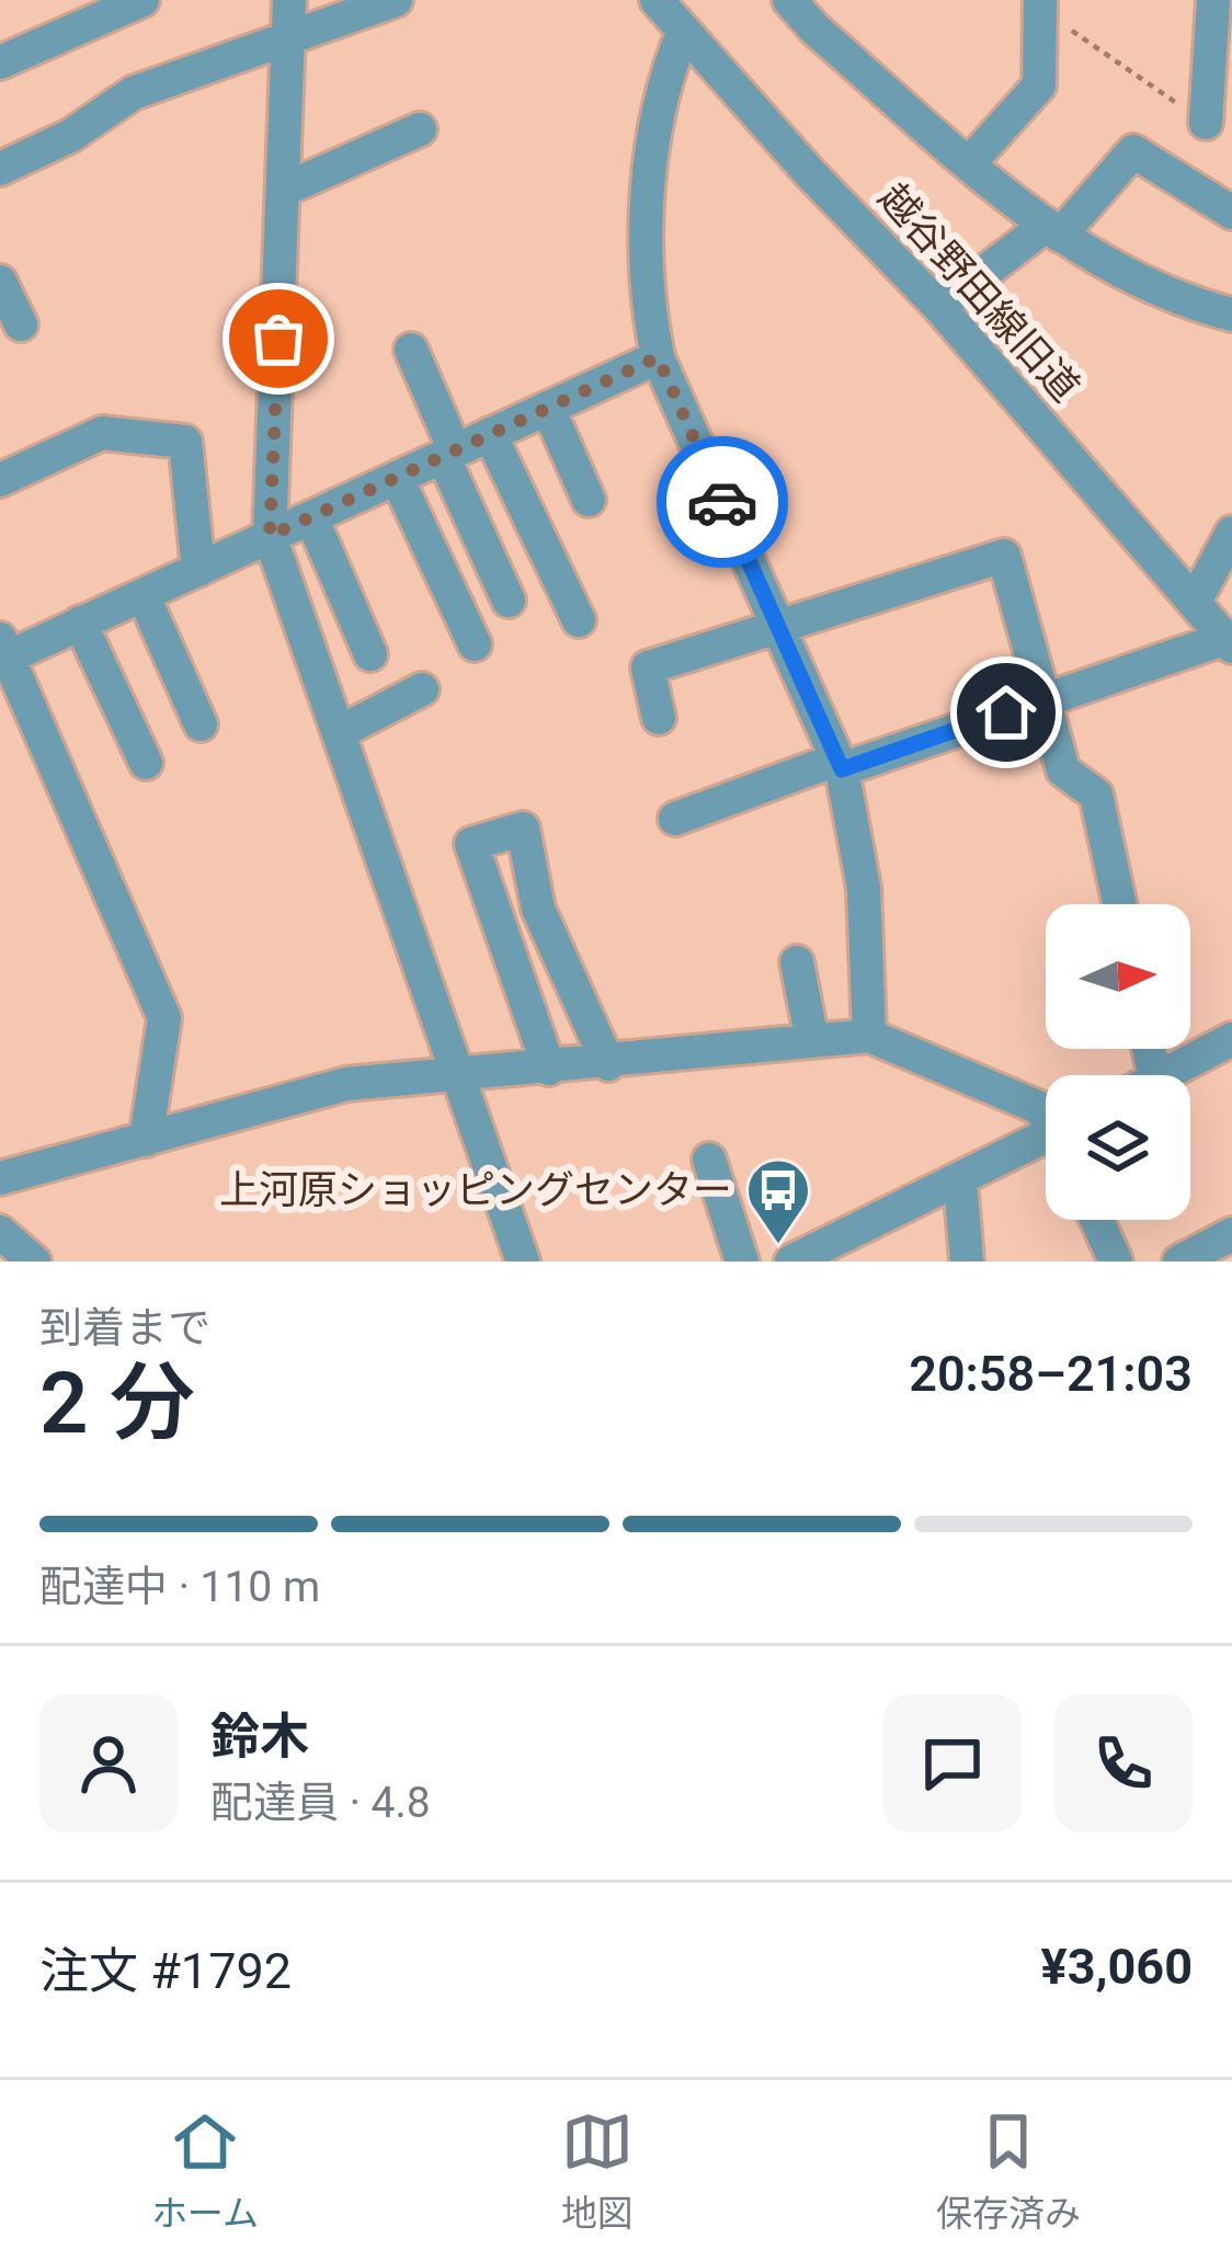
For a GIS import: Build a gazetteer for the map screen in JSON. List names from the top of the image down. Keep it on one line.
{"streets":{"street":["越谷野田線旧道"]},"places":{"bus stop":["上河原ショッピングセンター"]},"north":"right","page":{"heading":["2 分","到着まで","20:58–21:03"],"panel":["鈴木","配達員 · 4.8","注文 #1792","¥3,060"],"bar":"配達中 · 110 m","tabs":["ホーム","地図","保存済み"]}}
